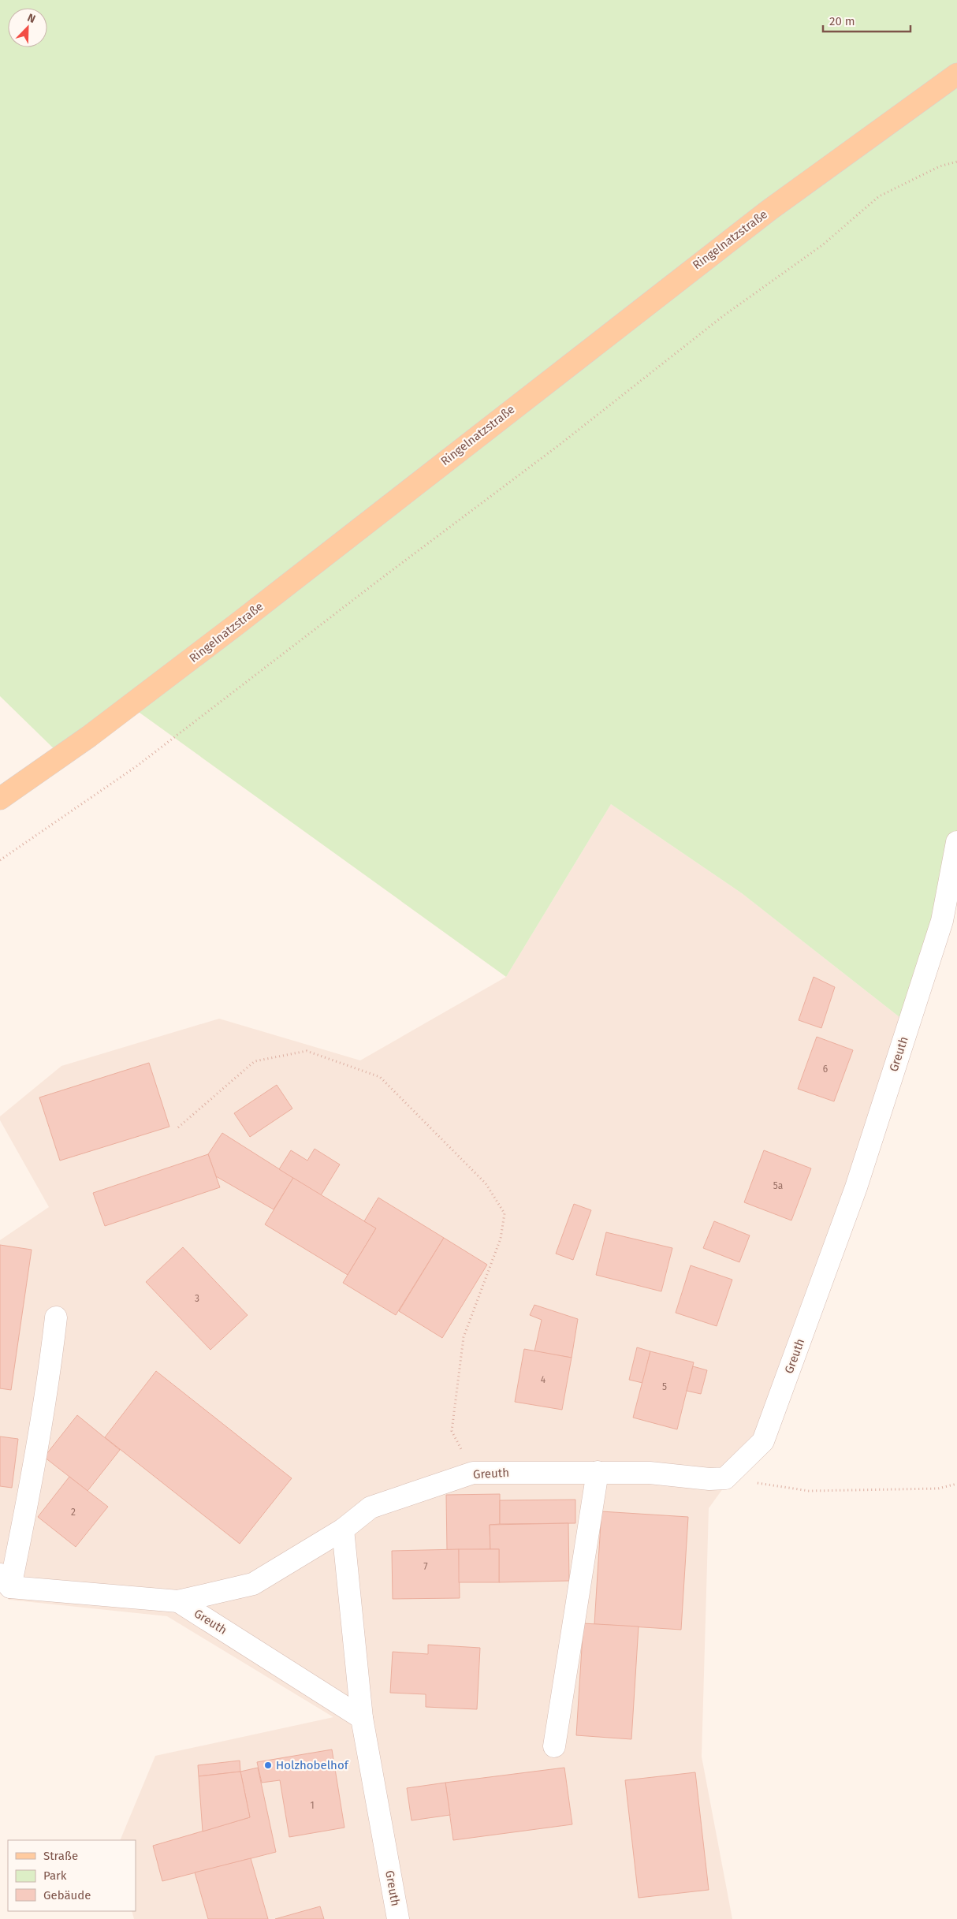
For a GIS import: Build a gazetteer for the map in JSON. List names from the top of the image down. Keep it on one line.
{"streets":{"main road":["Ringelnatzstraße"],"street":["Greuth"]},"places":["Holzhobelhof"],"house_numbers":["6","5a","3","4","5","2","7","1"],"legend":["Straße","Park","Gebäude"],"scale_bar":"20 m","north":"top right"}
